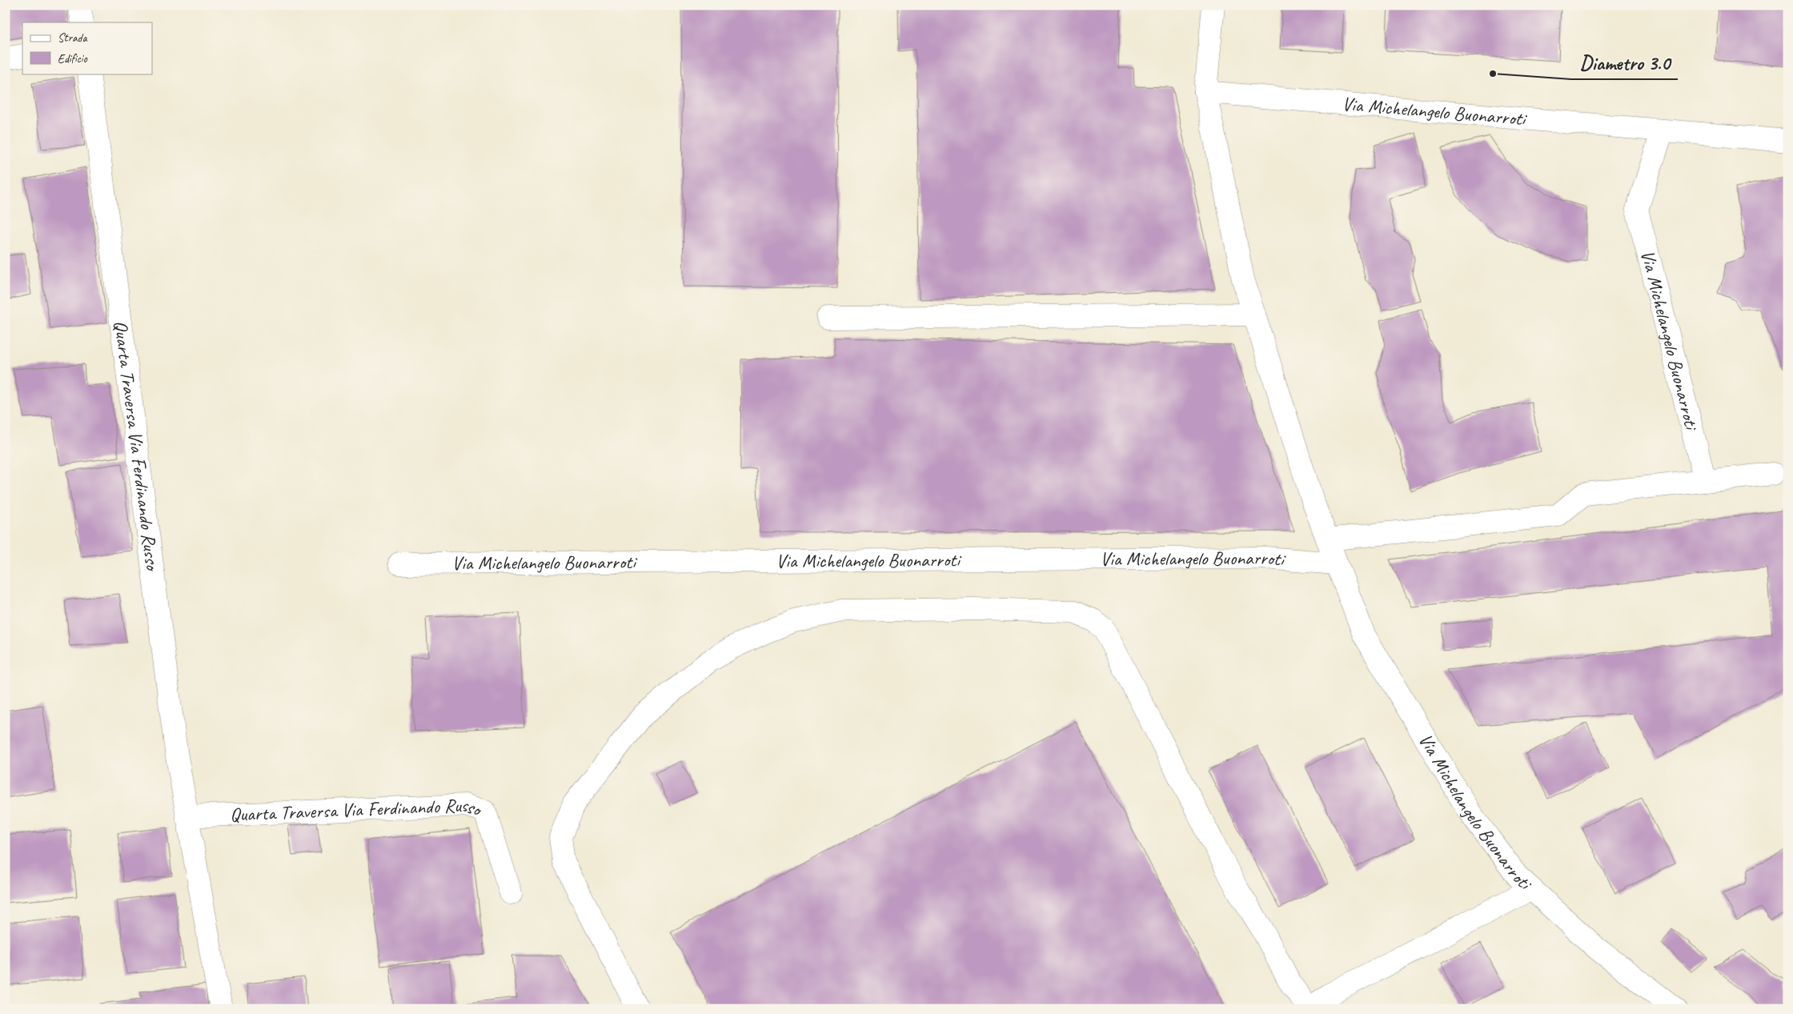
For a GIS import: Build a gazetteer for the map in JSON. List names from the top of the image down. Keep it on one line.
{"streets":{"street":["Via Michelangelo Buonarroti","Quarta Traversa Via Ferdinando Russo"]},"places":["Diametro 3.0"],"legend":["Strada","Edificio"]}
